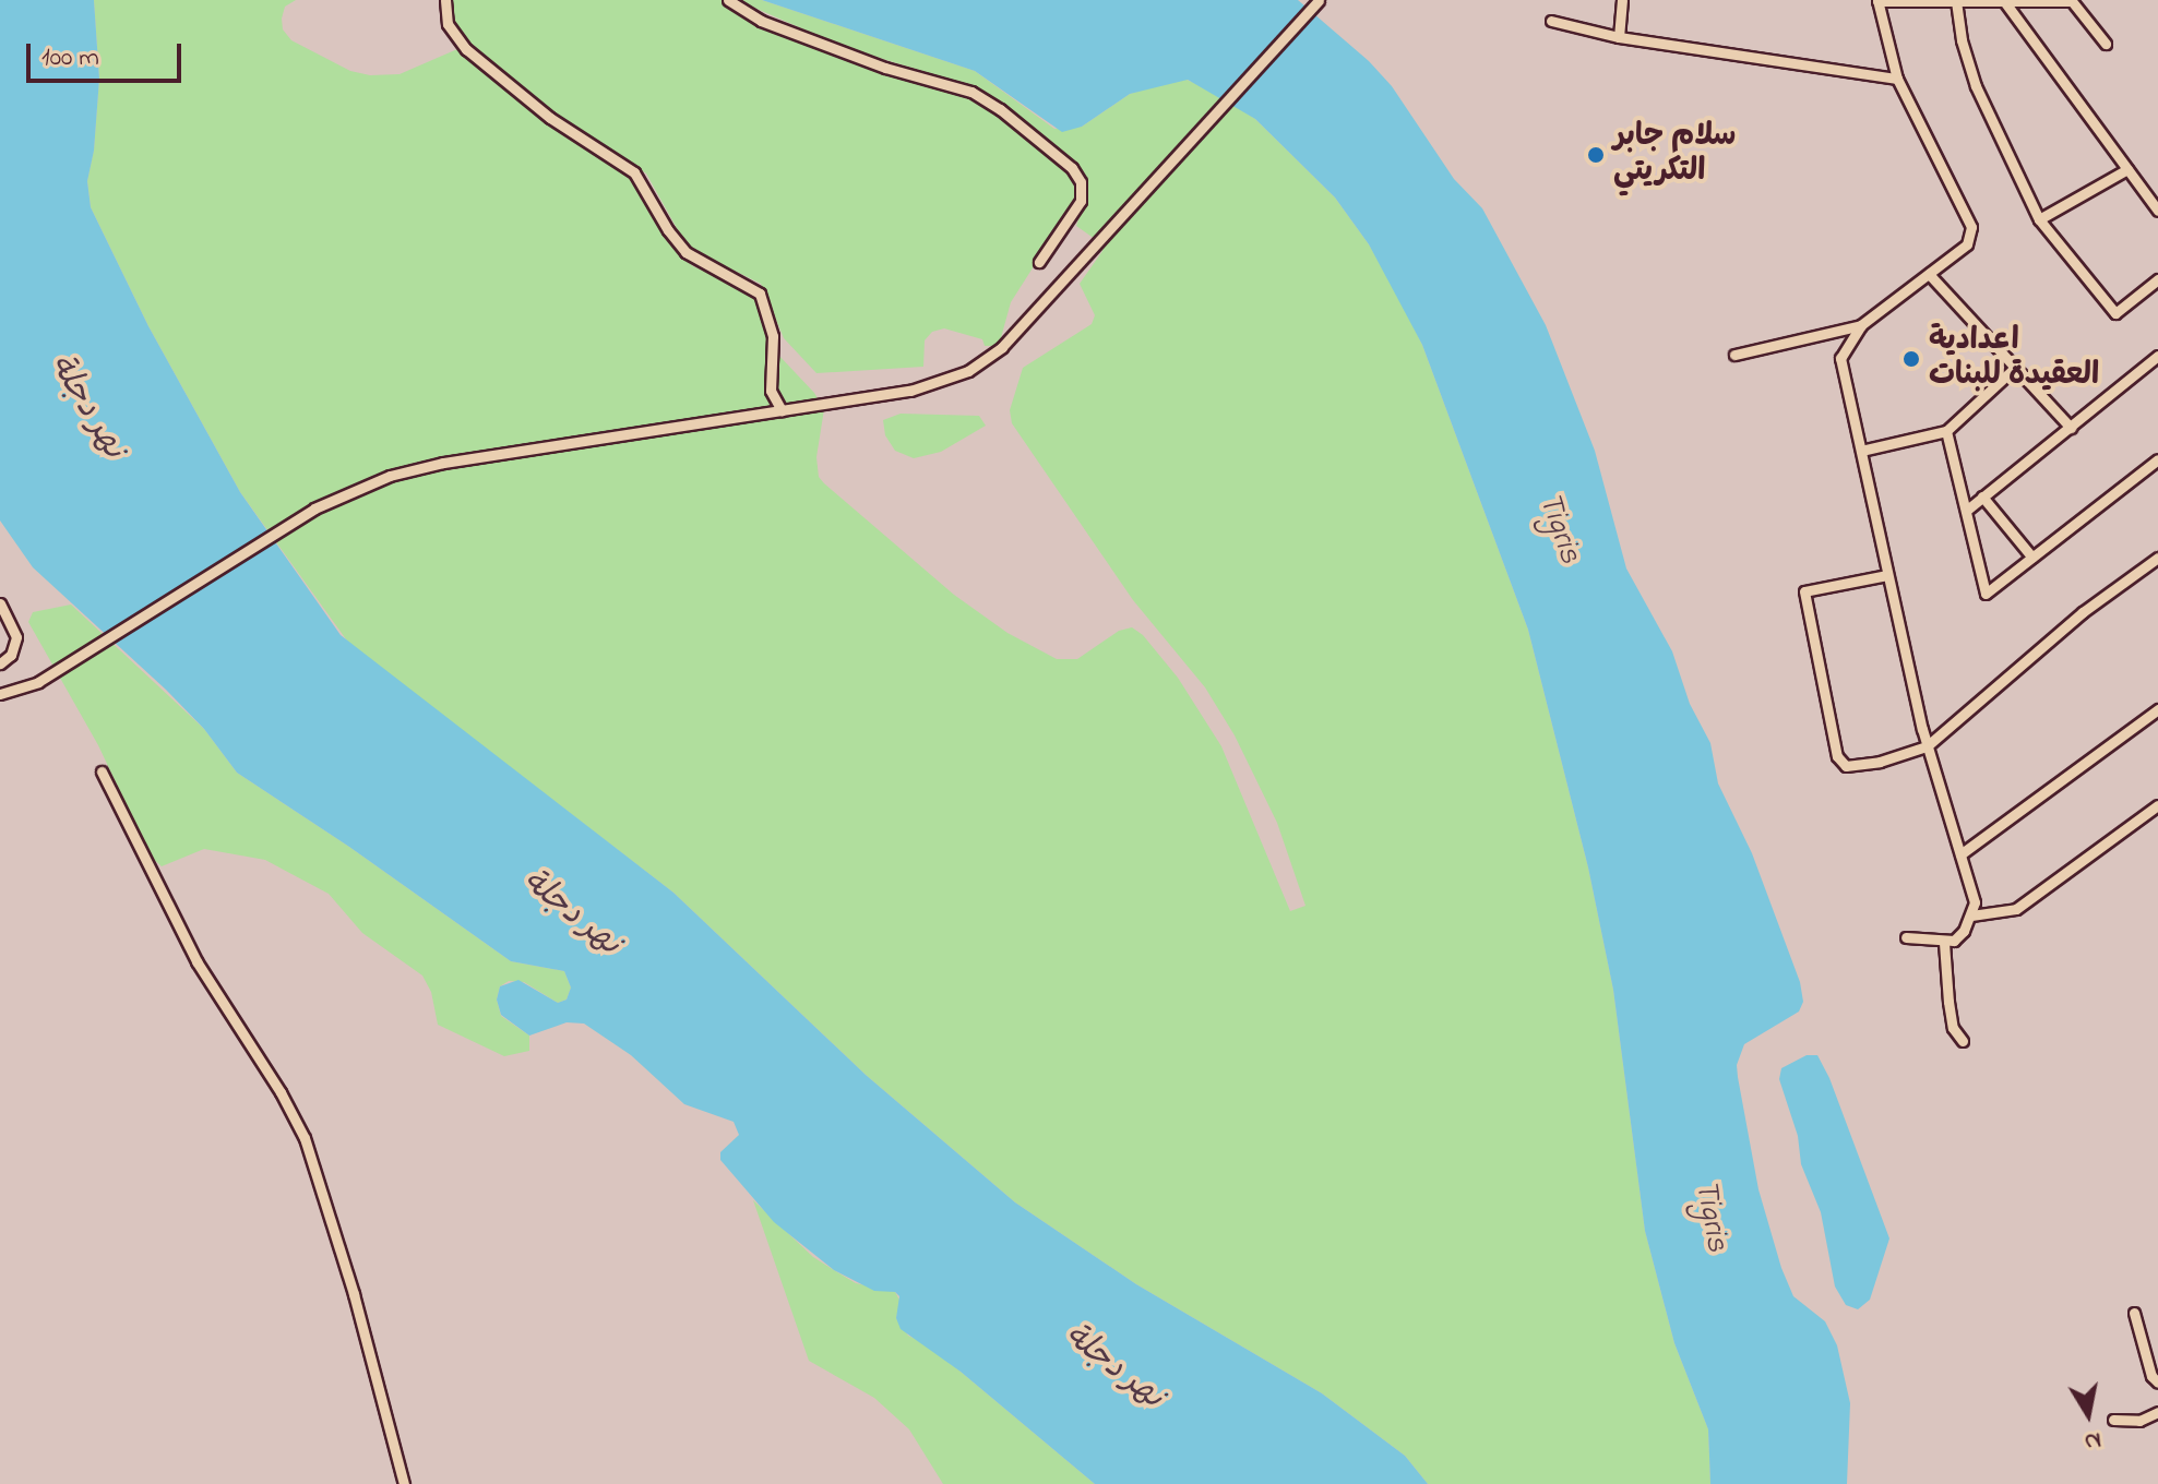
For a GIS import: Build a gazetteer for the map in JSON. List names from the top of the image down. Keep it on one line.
{"water":["نهر دجلة","Tigris"],"places":["سلام جابر التكريتي","اعدادية العقيدة للبنات"],"scale_bar":"100 m","north":"bottom"}
